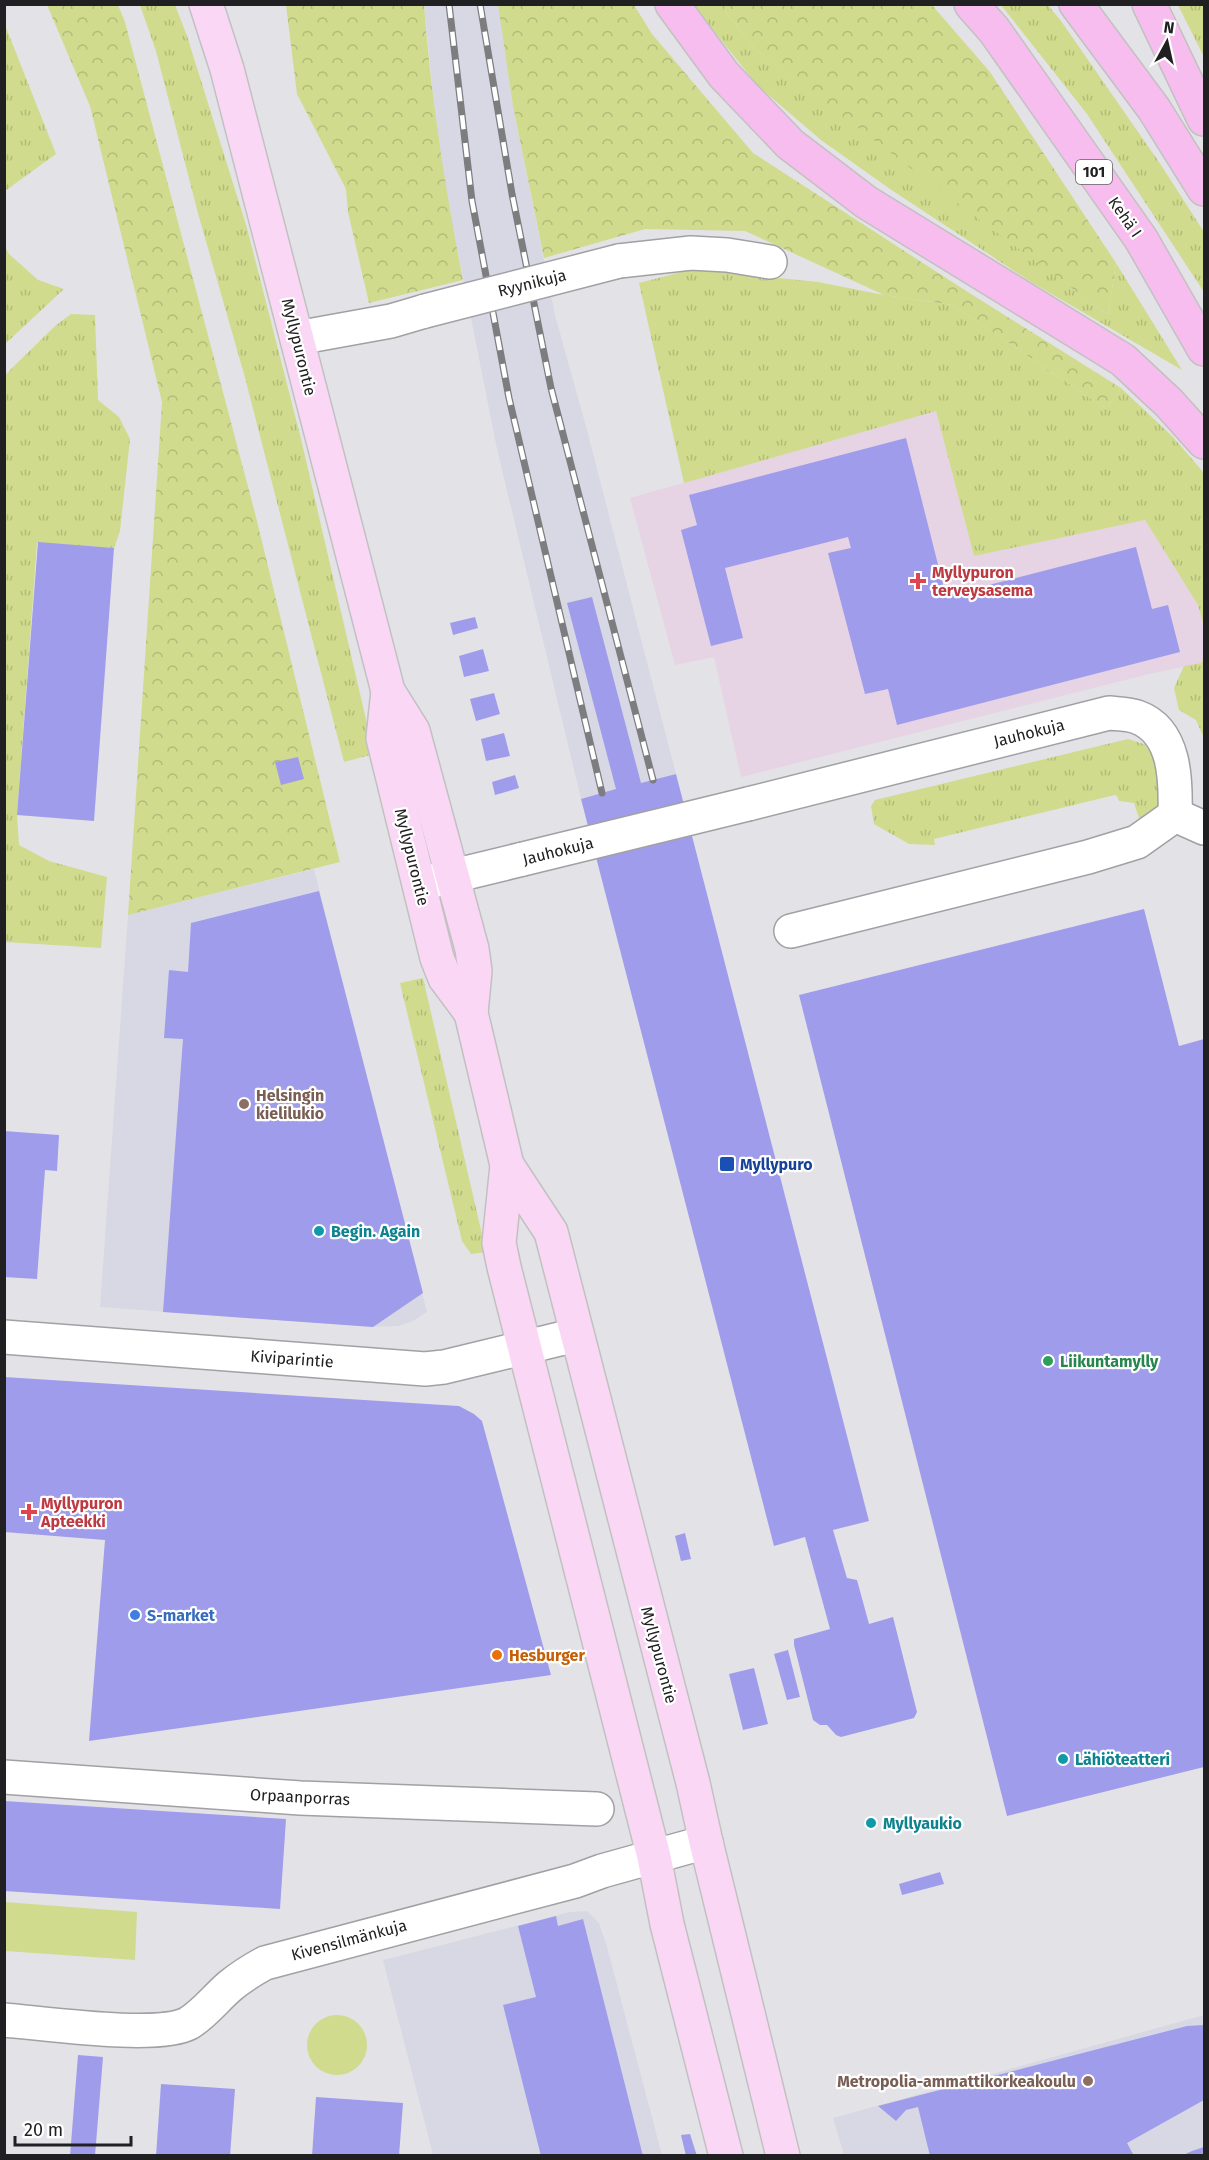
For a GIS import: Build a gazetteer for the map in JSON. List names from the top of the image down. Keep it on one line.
{"streets":{"highway":["101","Kehä I"],"main road":["Myllypurontie"],"street":["Ryynikuja","Jauhokuja","Kiviparintie","Orpaanporras","Kivensilmänkuja"]},"crossings":[["Ryynikuja","Myllypurontie"],["Myllypurontie","Jauhokuja"],["Myllypurontie","Kiviparintie"],["Myllypurontie","Kivensilmänkuja"]],"places":{"health":["Myllypuron terveysasema","Myllypuron Apteekki"],"other":["Helsingin kielilukio","Begin. Again","Liikuntamylly","S-market","Hesburger","Lähiöteatteri","Myllyaukio","Metropolia-ammattikorkeakoulu"],"transit":["Myllypuro"]},"scale_bar":"20 m","north":"top"}
